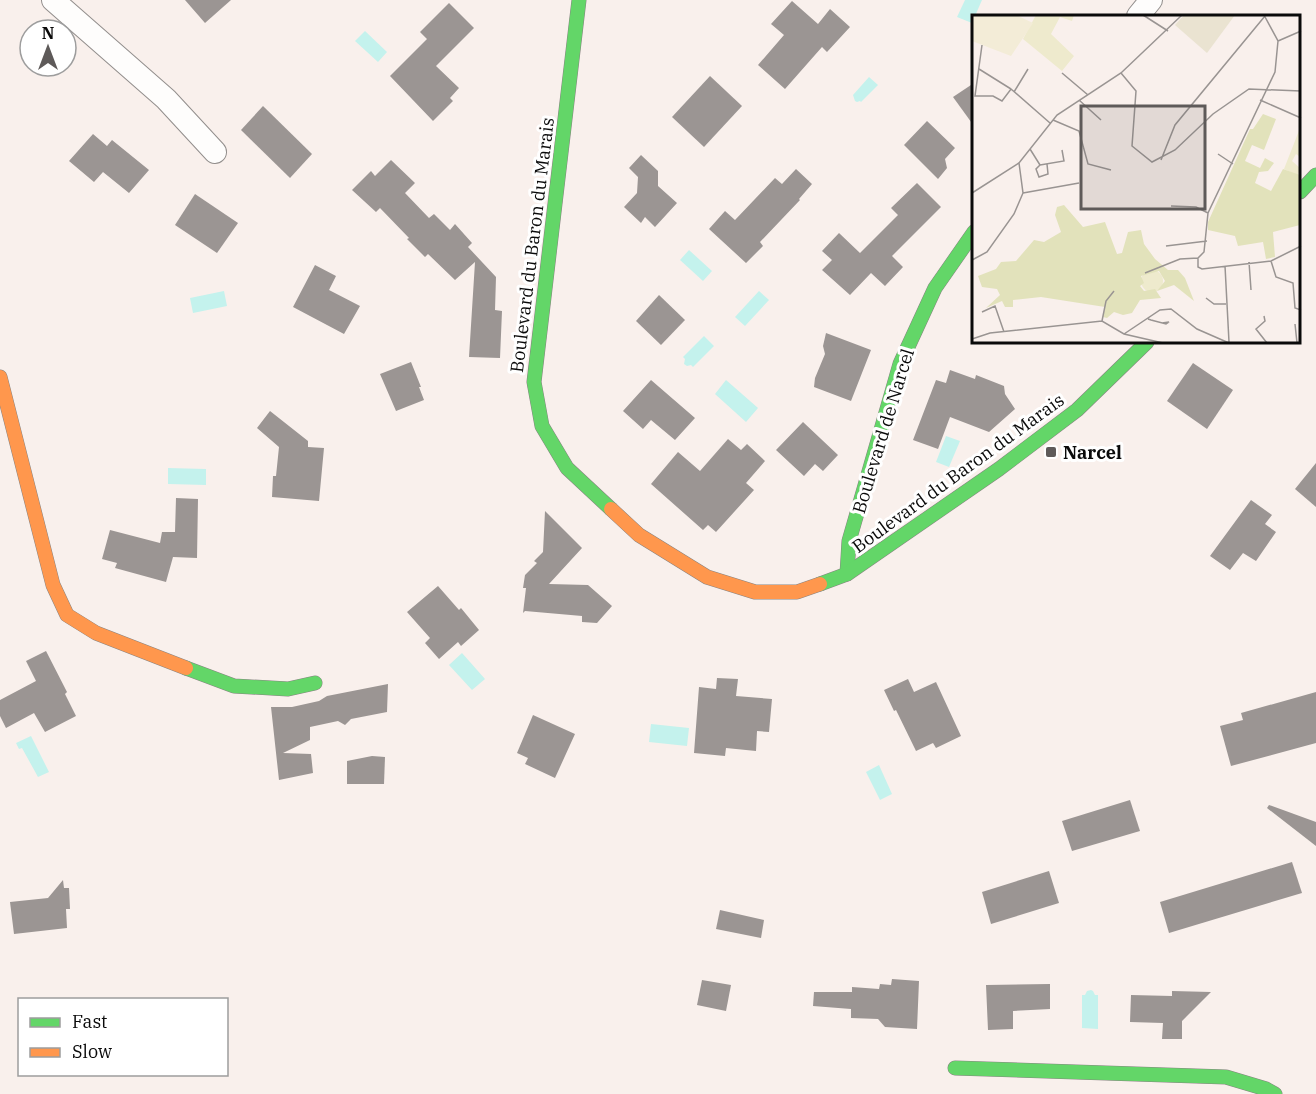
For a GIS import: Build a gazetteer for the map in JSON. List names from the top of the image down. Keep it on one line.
{"streets":{"street":["Boulevard du Baron du Marais","Boulevard de Narcel"]},"crossings":[["Boulevard du Baron du Marais","Boulevard de Narcel"]],"places":{"transit":["Narcel"]},"legend":["Fast","Slow"],"north":"top"}
